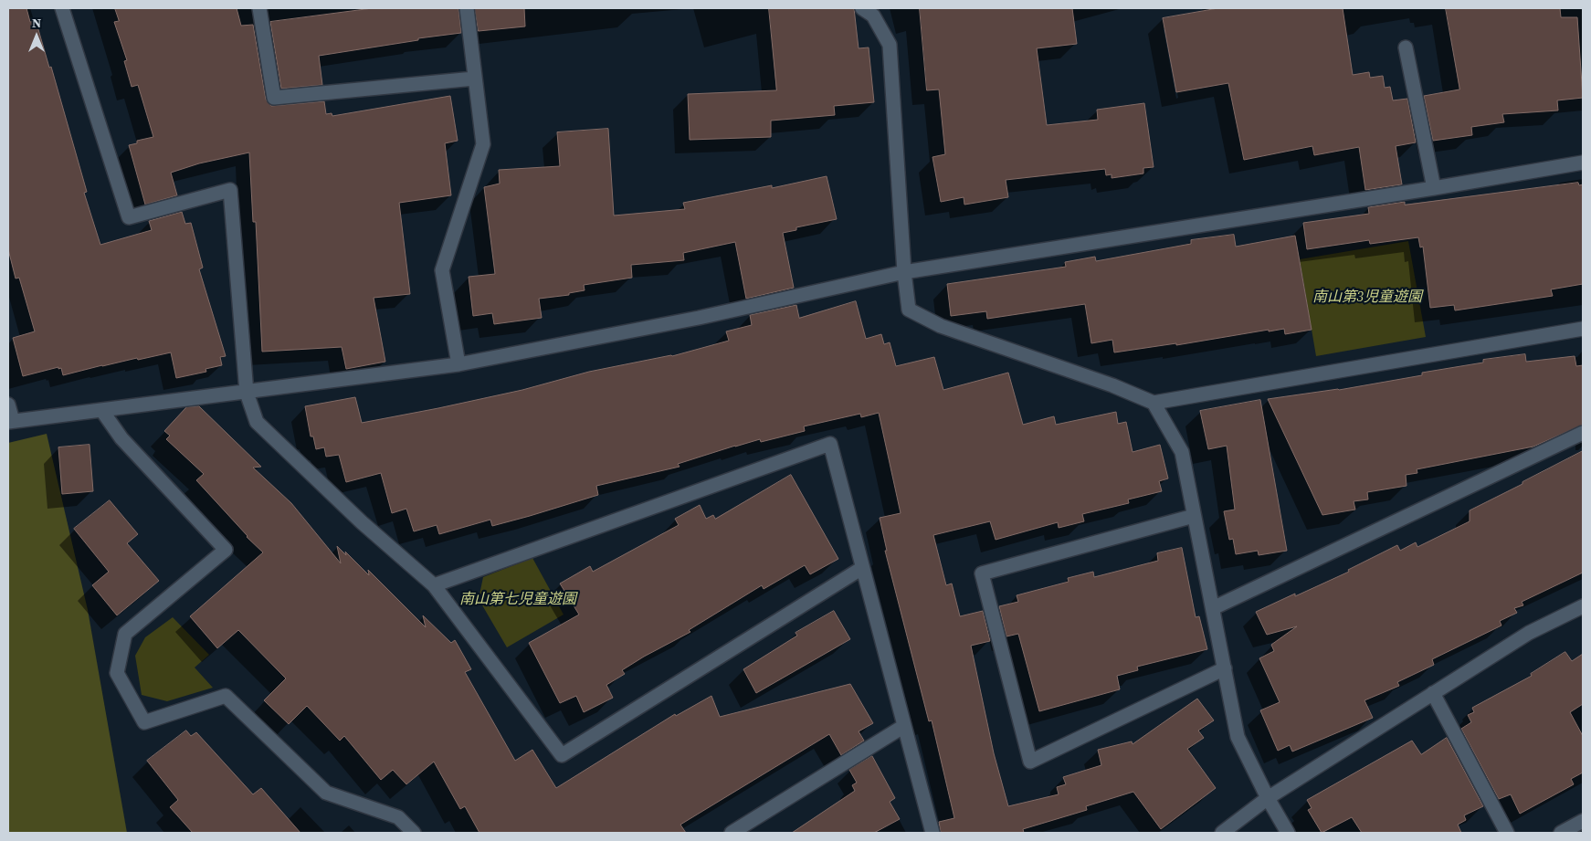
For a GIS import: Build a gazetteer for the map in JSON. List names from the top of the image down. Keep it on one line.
{"parks":["南山第3児童遊園","南山第七児童遊園"],"north":"top"}
